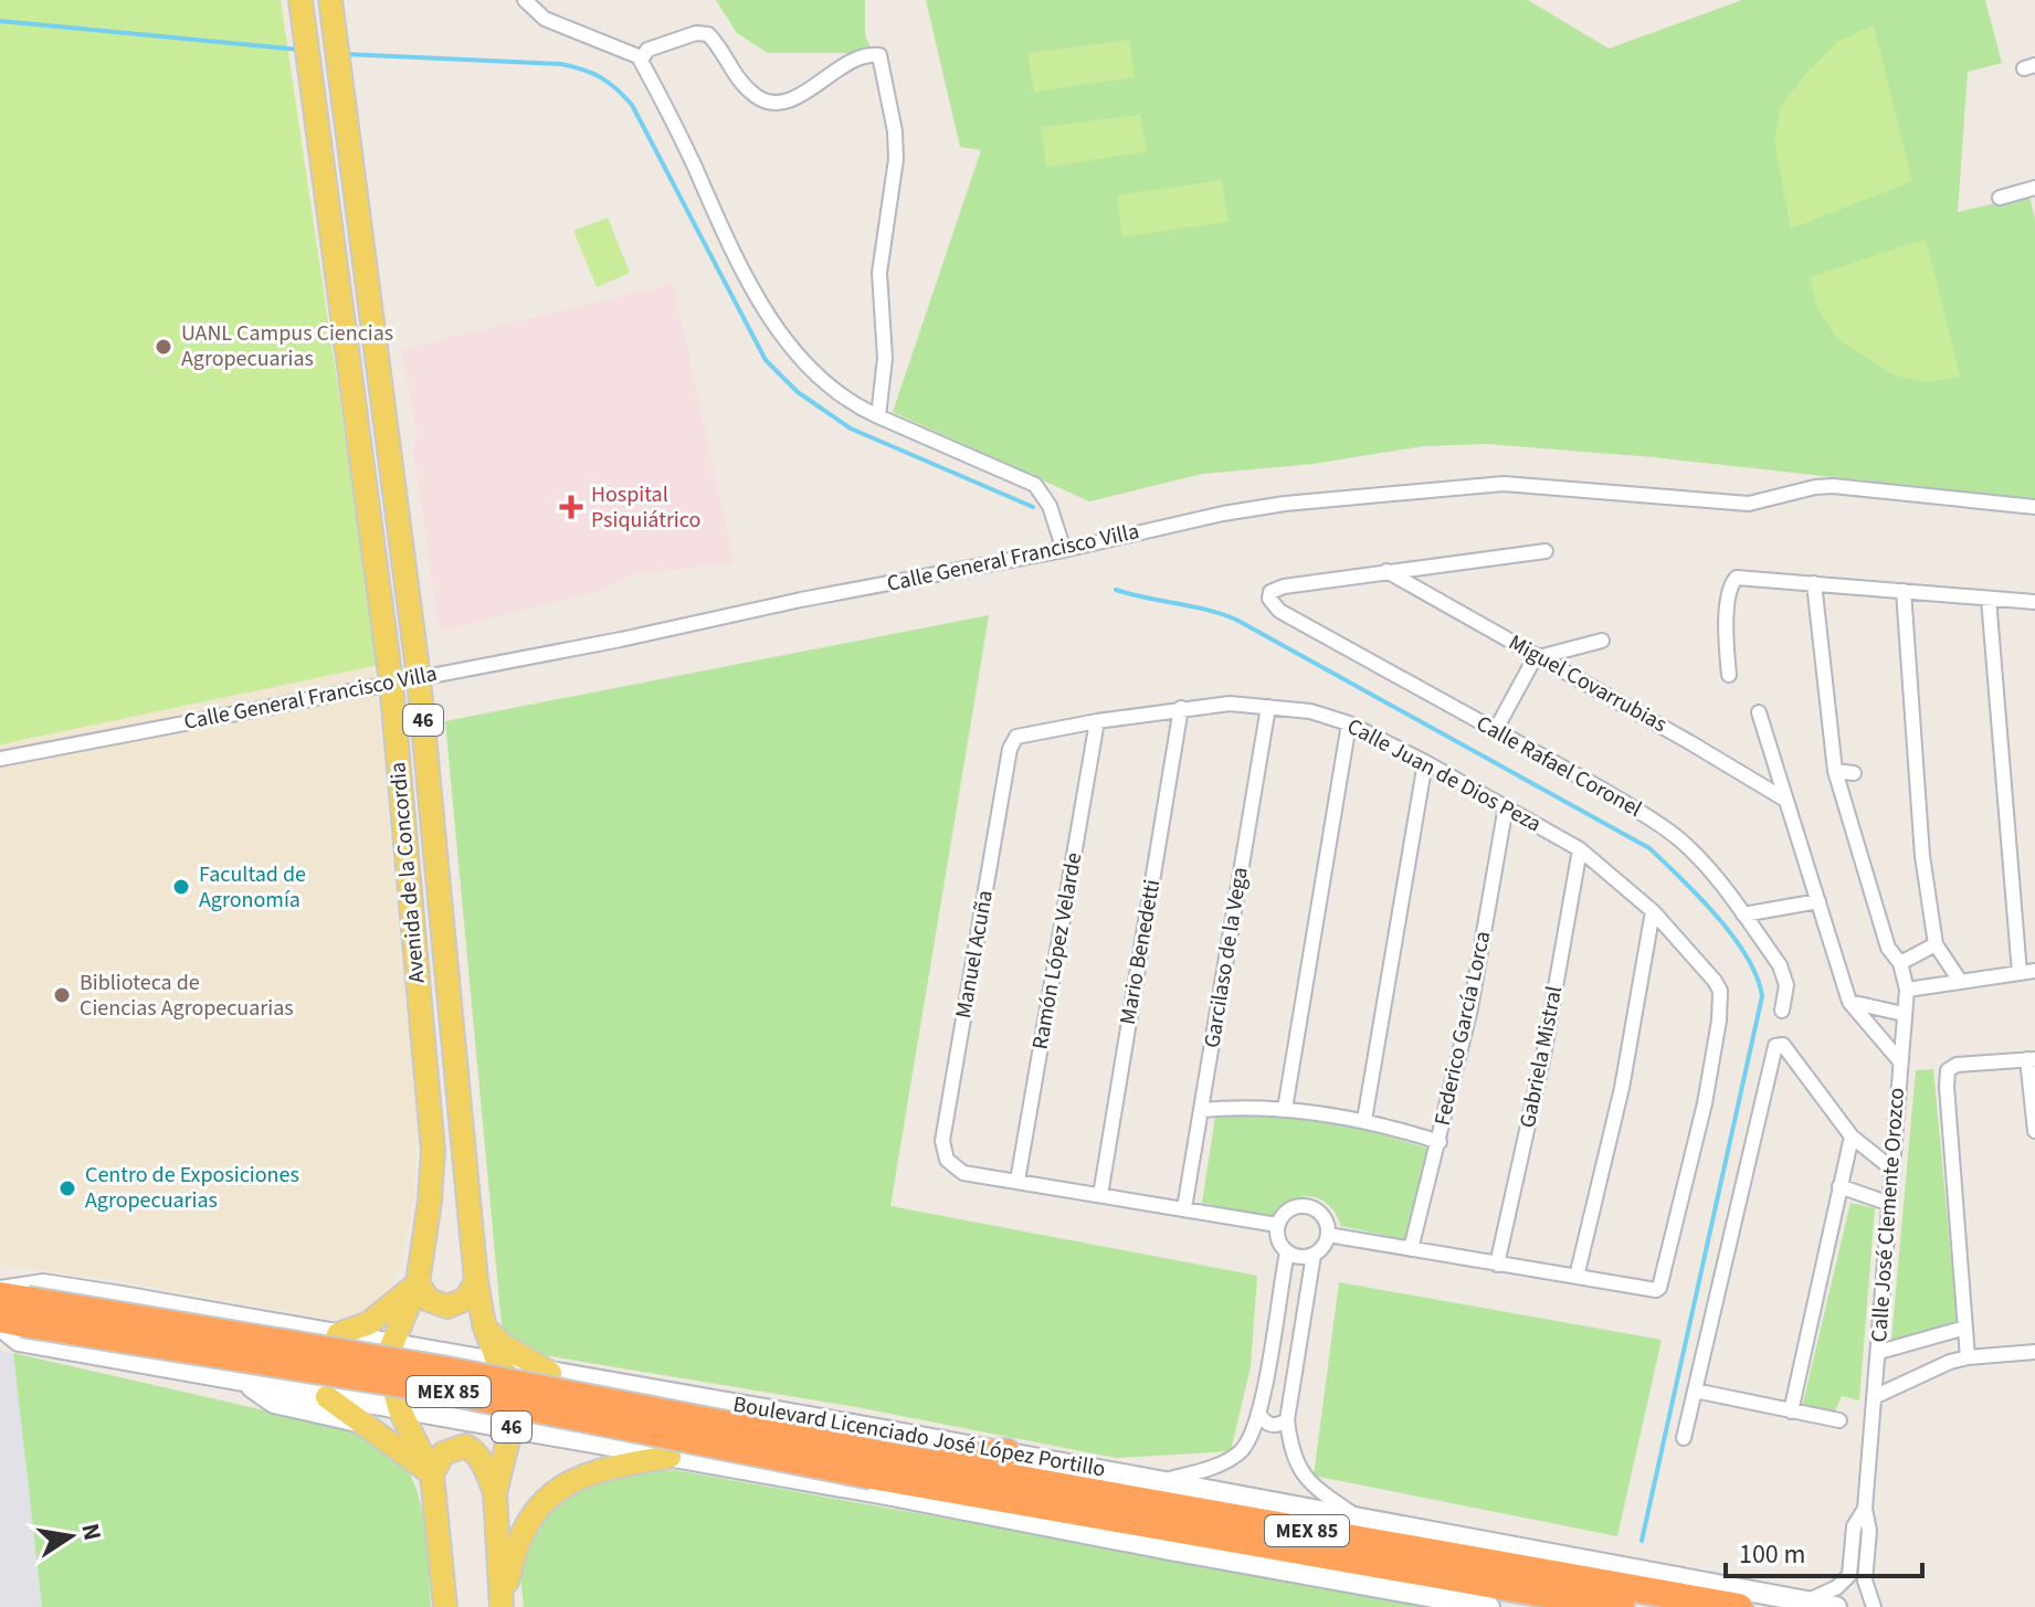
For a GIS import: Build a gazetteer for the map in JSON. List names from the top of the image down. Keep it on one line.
{"streets":{"highway":["MEX 85","Boulevard Licenciado José López Portillo"],"main road":["46","Avenida de la Concordia"],"street":["Calle General Francisco Villa","Miguel Covarrubias","Calle Rafael Coronel","Calle Juan de Dios Peza","Ramón López Velarde","Mario Benedetti","Manuel Acuña","Garcilaso de la Vega","Federico García Lorca","Gabriela Mistral","Calle José Clemente Orozco"]},"crossings":[["Calle General Francisco Villa","Avenida de la Concordia"],["Miguel Covarrubias","Calle Rafael Coronel"],["Calle Juan de Dios Peza","Ramón López Velarde"],["Calle Juan de Dios Peza","Mario Benedetti"],["Calle Juan de Dios Peza","Manuel Acuña"],["Calle Juan de Dios Peza","Garcilaso de la Vega"],["Calle Juan de Dios Peza","Federico García Lorca"],["Calle Juan de Dios Peza","Gabriela Mistral"],["Avenida de la Concordia","Boulevard Licenciado José López Portillo"],["Ramón López Velarde","Manuel Acuña"],["Calle José Clemente Orozco","Boulevard Licenciado José López Portillo"]],"places":{"other":["UANL Campus Ciencias Agropecuarias","Facultad de Agronomía","Biblioteca de Ciencias Agropecuarias","Centro de Exposiciones Agropecuarias"],"health":["Hospital Psiquiátrico"]},"scale_bar":"100 m","north":"right"}
